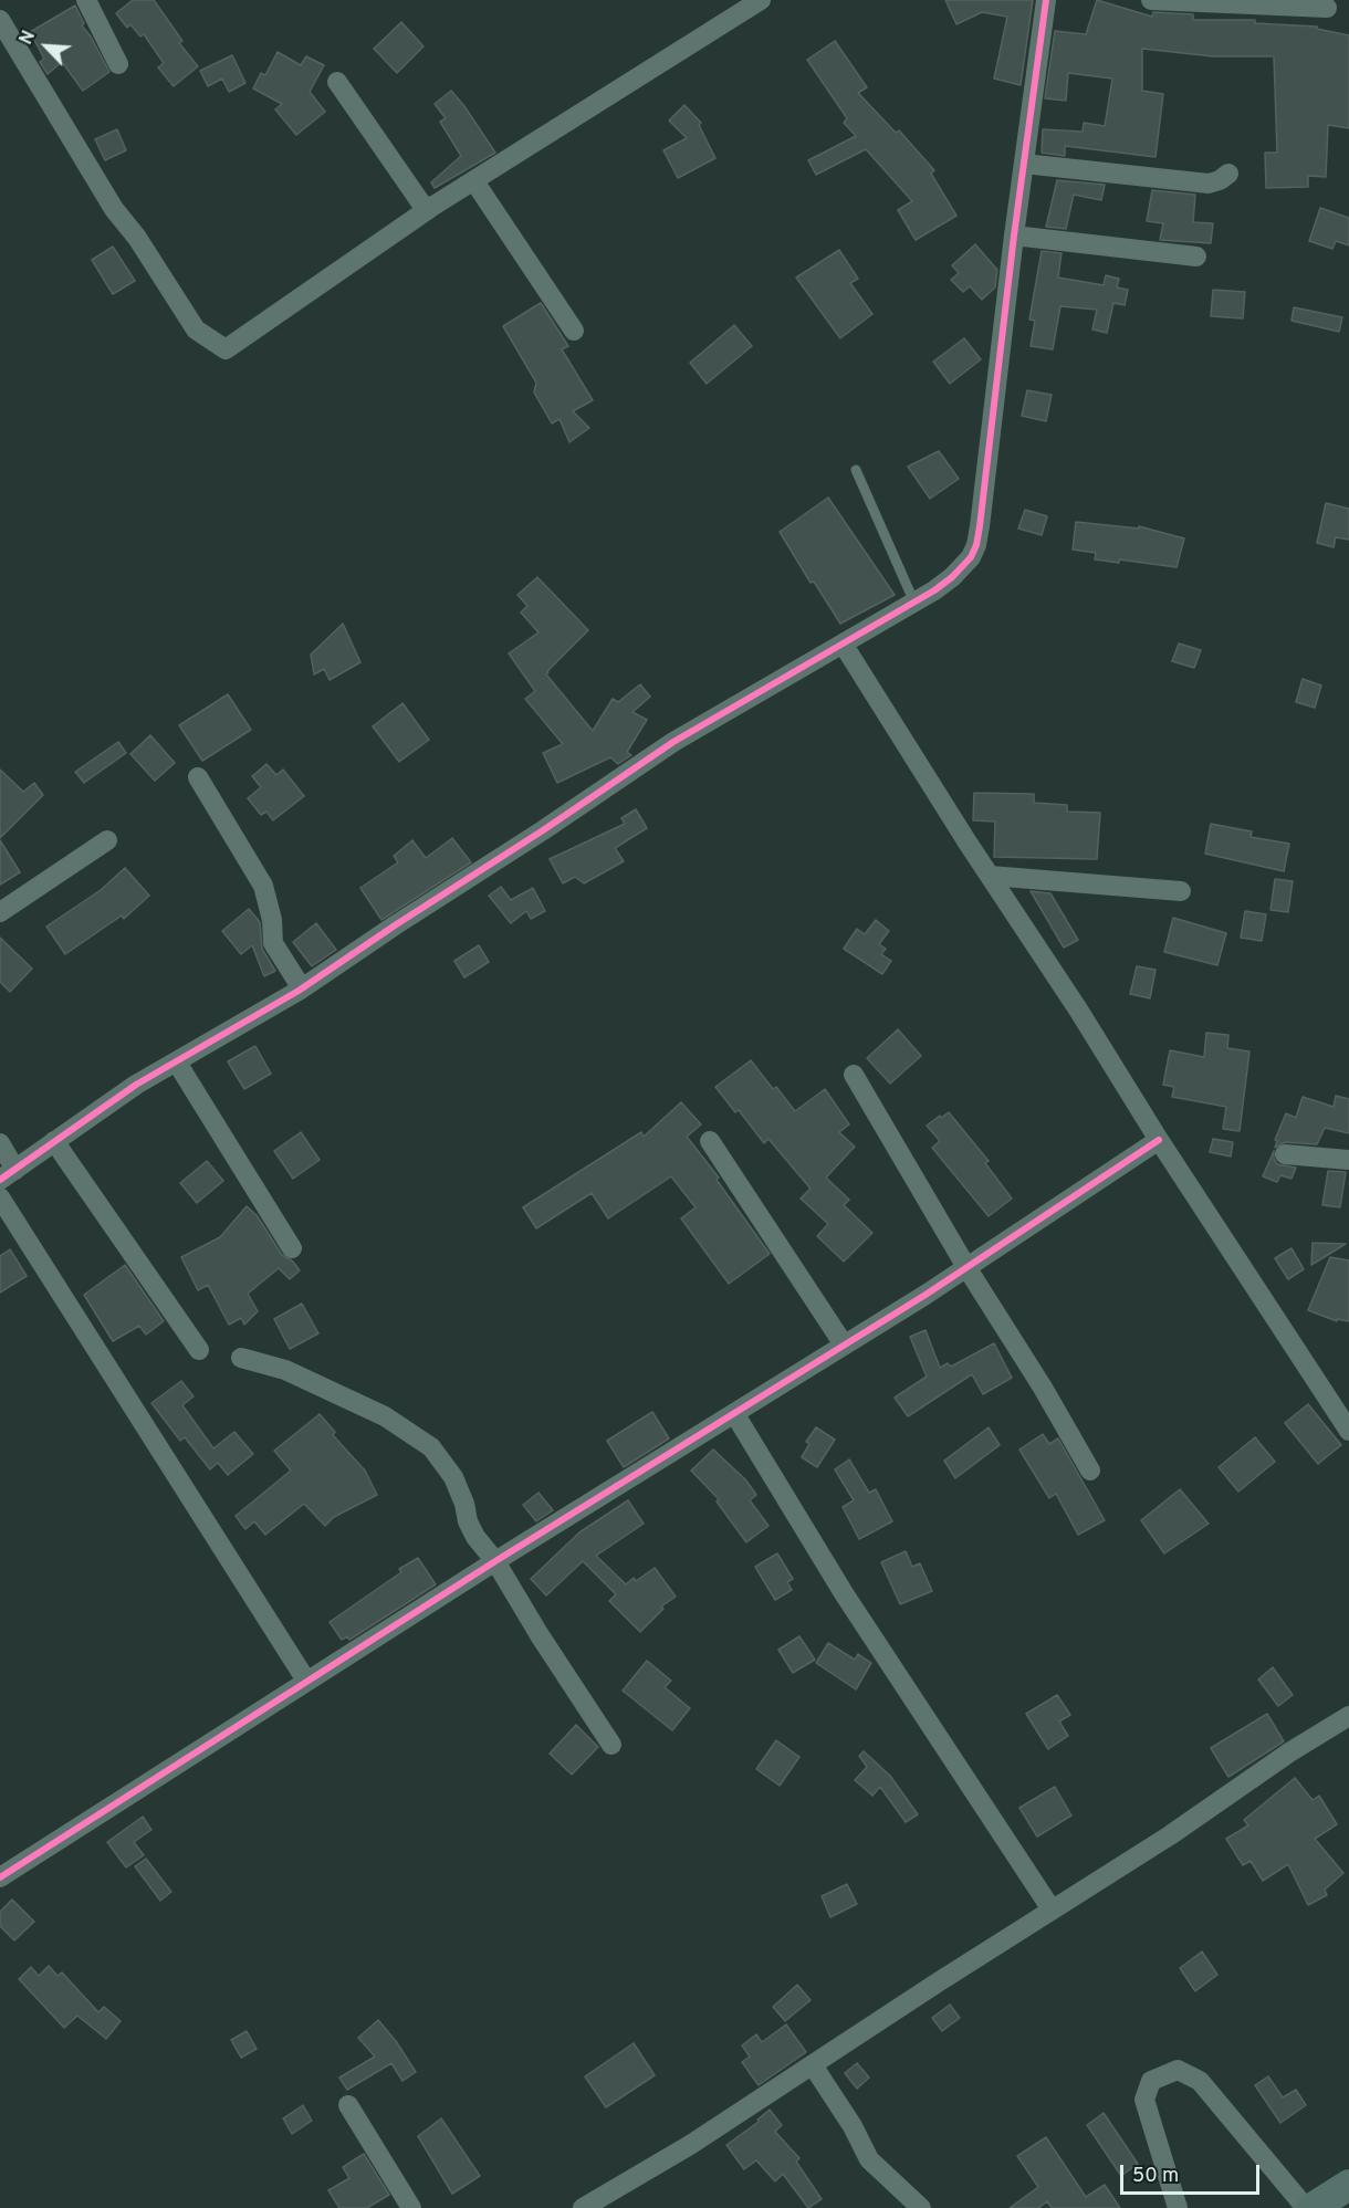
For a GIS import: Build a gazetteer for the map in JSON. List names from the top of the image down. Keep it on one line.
{"scale_bar":"50 m","north":"top left"}
